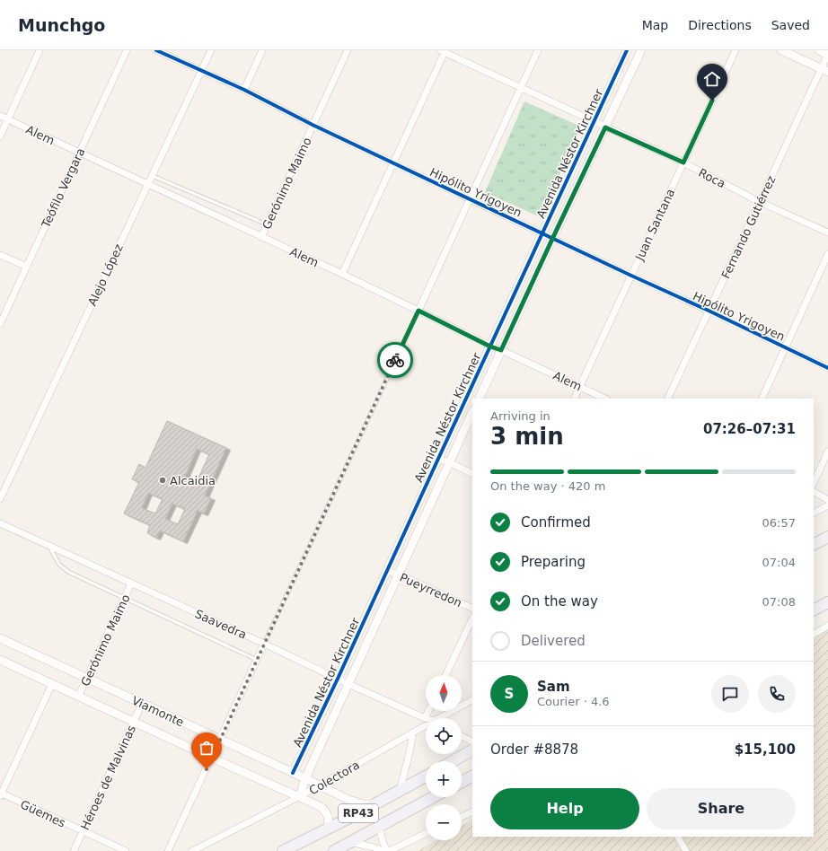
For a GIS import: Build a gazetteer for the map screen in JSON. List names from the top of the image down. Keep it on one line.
{"streets":{"main road":["RP43"],"street":["Alem","Avenida Néstor Kirchner","Roca","Gerónimo Maimo","Teófilo Vergara","Hipólito Yrigoyen","Juan Santana","Fernando Gutiérrez","Alejo López","Pueyrredon","Saavedra","Viamonte","Héroes de Malvinas","Colectora","Güemes"]},"crossings":[["Alem","Avenida Néstor Kirchner"],["Alem","Gerónimo Maimo"],["Alem","Teófilo Vergara"],["Alem","Juan Santana"],["Alem","Alejo López"],["Avenida Néstor Kirchner","Roca"],["Avenida Néstor Kirchner","Hipólito Yrigoyen"],["Avenida Néstor Kirchner","Pueyrredon"],["Avenida Néstor Kirchner","Saavedra"],["Avenida Néstor Kirchner","Viamonte"],["Avenida Néstor Kirchner","Colectora"],["Roca","Juan Santana"],["Roca","Fernando Gutiérrez"],["Gerónimo Maimo","Hipólito Yrigoyen"],["Gerónimo Maimo","Saavedra"],["Gerónimo Maimo","Viamonte"],["Hipólito Yrigoyen","Juan Santana"],["Hipólito Yrigoyen","Fernando Gutiérrez"],["Hipólito Yrigoyen","Alejo López"],["Viamonte","Héroes de Malvinas"],["Viamonte","Colectora"],["Viamonte","RP43"],["Héroes de Malvinas","Güemes"]],"places":["Alcaidia"],"north":"top","page":{"header":"Munchgo","nav":["Map","Directions","Saved"],"heading":["3 min","Arriving in","07:26–07:31"],"panel":["Sam","Courier · 4.6","Order #8878","$15,100"],"bar":"On the way · 420 m","list":[["Confirmed","06:57"],["Preparing","07:04"],["On the way","07:08"],"Delivered"],"map_buttons":["+","−"],"round":"S","buttons":["Help","Share"]}}
